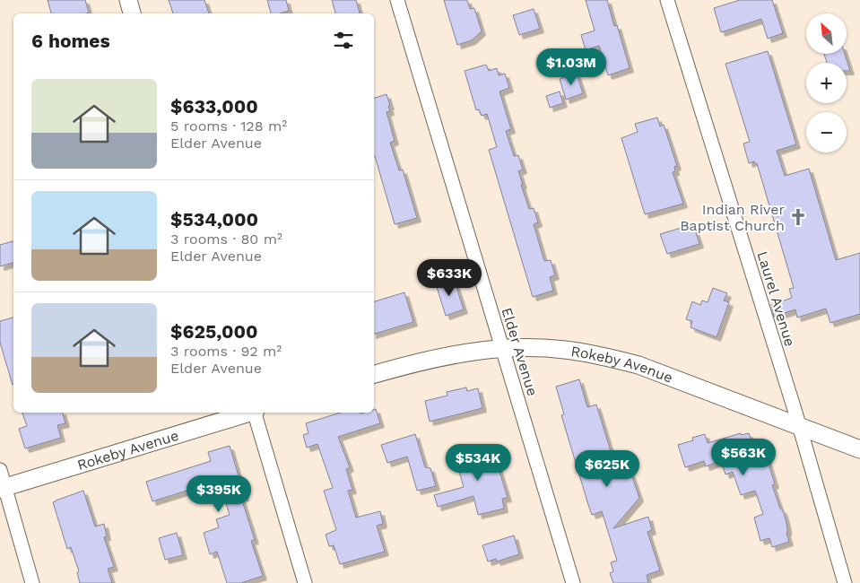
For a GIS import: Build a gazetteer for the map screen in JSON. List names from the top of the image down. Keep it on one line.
{"streets":{"street":["Laurel Avenue","Elder Avenue","Rokeby Avenue"]},"crossings":[["Laurel Avenue","Rokeby Avenue"],["Elder Avenue","Rokeby Avenue"]],"places":{"church":["Indian River Baptist Church"]},"north":"top left","page":{"map_buttons":["+","−"],"heading":"6 homes","price":["$1.03M","$633K","$563K","$534K","$625K","$395K"],"list":[{"name":"$633,000","note":"5 rooms · 128 m² · Elder Avenue"},{"name":"$534,000","note":"3 rooms · 80 m² · Elder Avenue"},{"name":"$625,000","note":"3 rooms · 92 m² · Elder Avenue"}]}}
